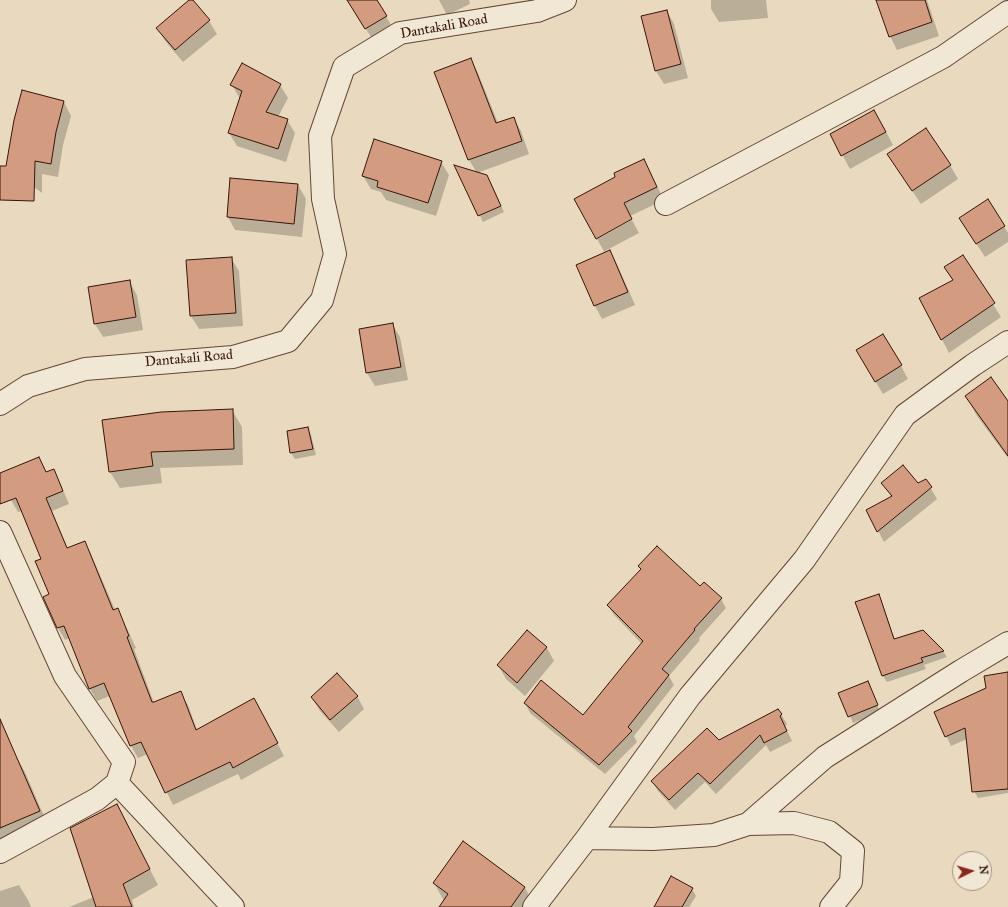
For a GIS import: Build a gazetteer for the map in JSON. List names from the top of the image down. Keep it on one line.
{"streets":{"street":["Dantakali Road"]},"north":"right"}
